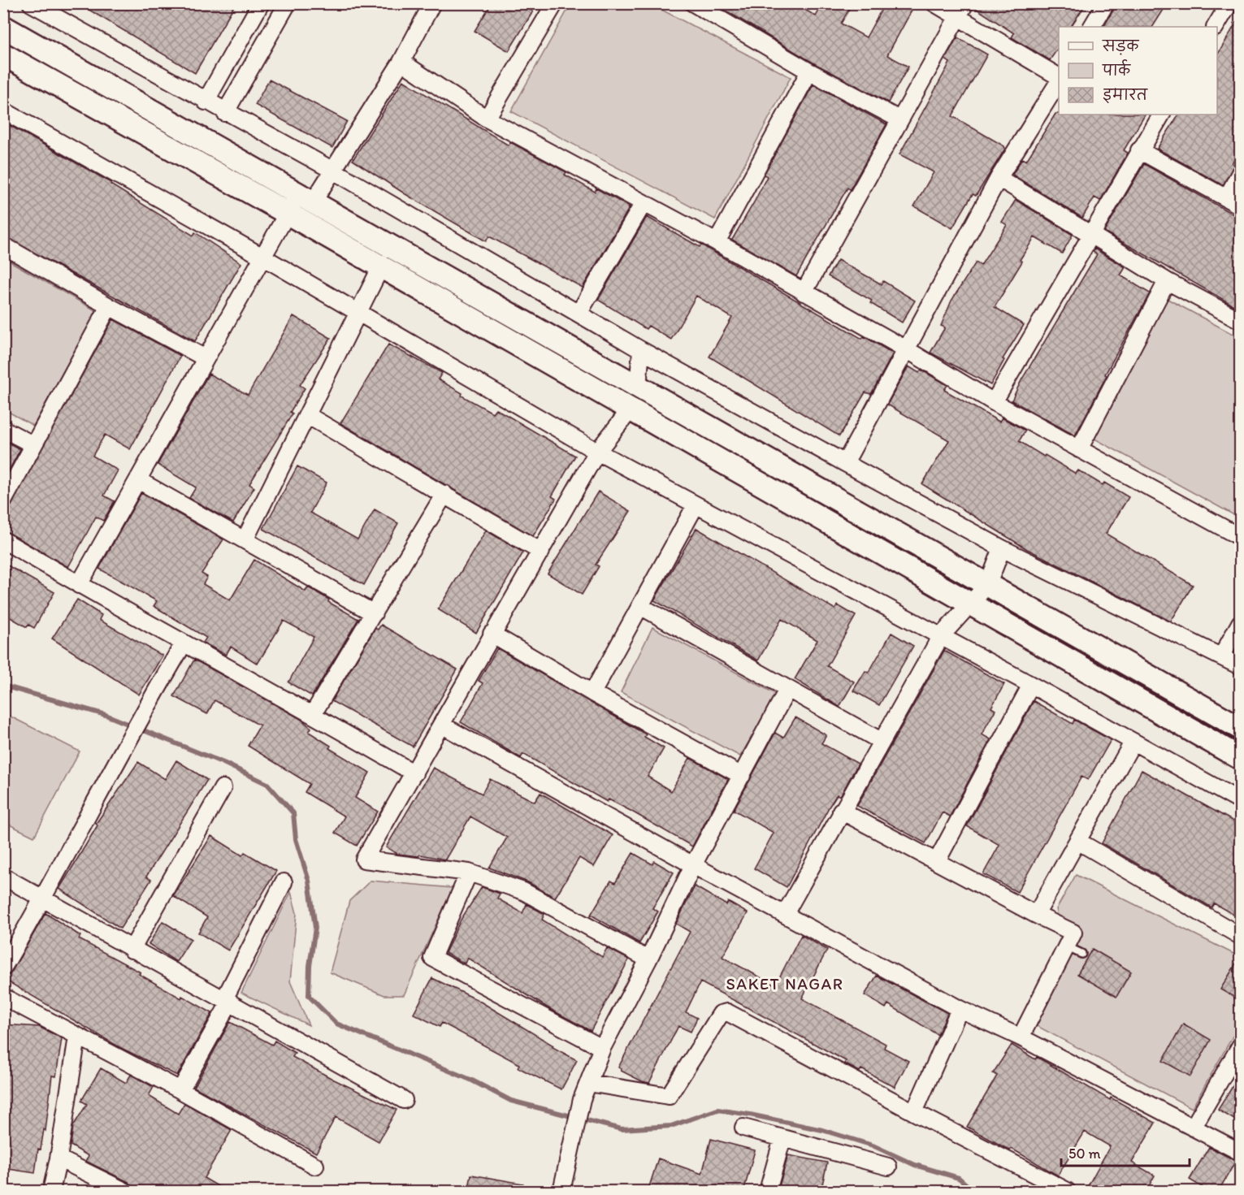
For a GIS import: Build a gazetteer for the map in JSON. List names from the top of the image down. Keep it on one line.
{"districts":["SAKET NAGAR"],"legend":["सड़क","पार्क","इमारत"],"scale_bar":"50 m"}
